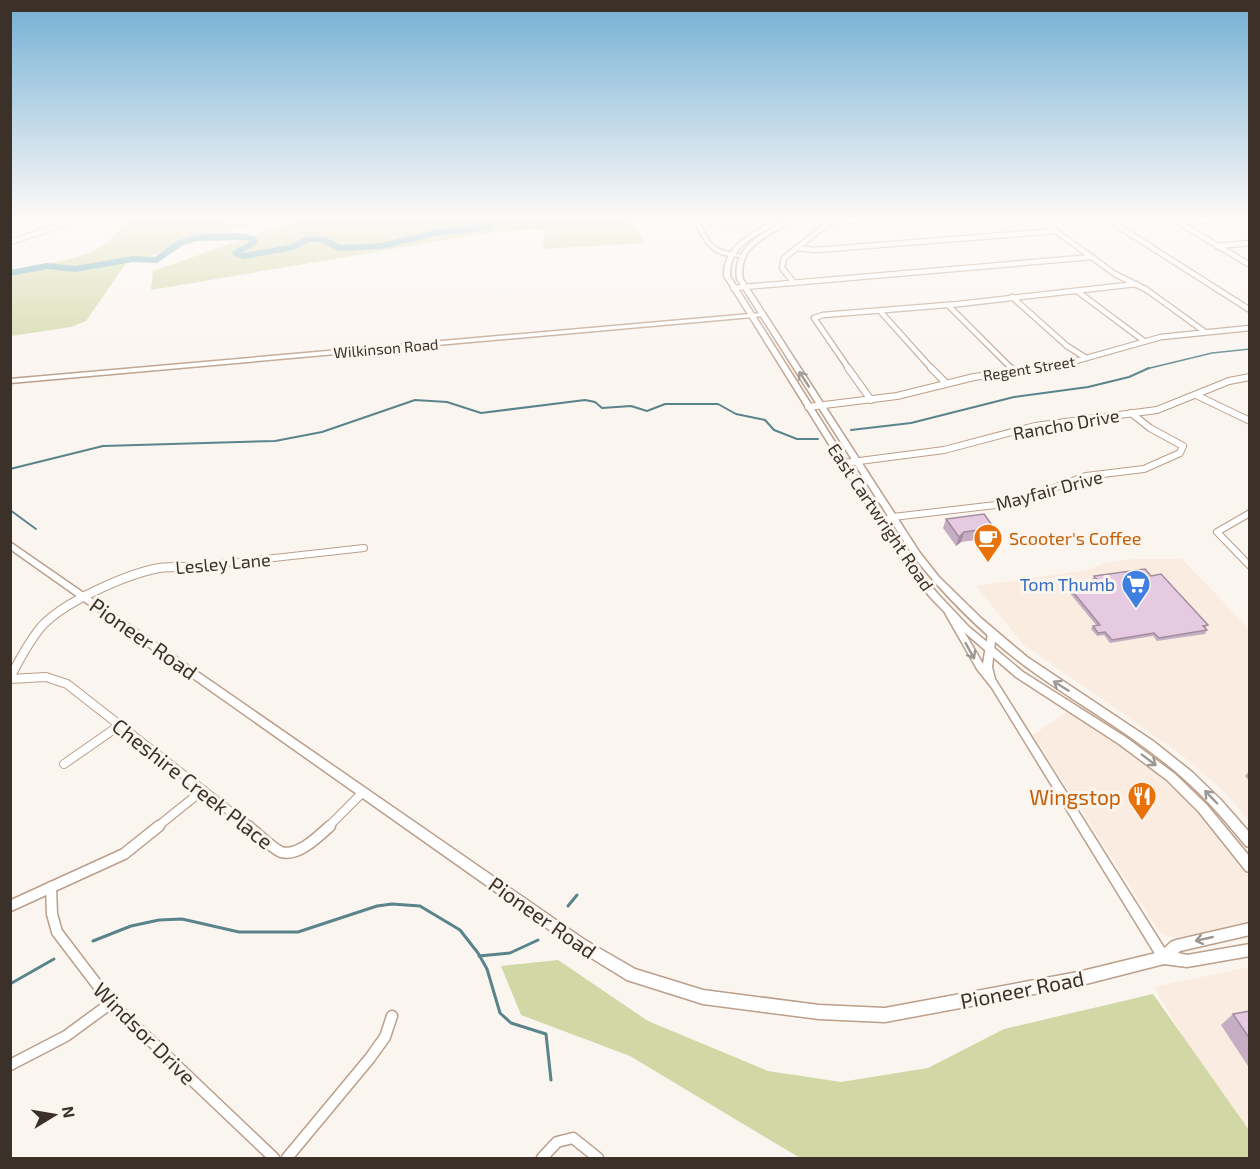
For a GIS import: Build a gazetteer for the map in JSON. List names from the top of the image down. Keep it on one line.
{"streets":{"main road":["East Cartwright Road","Pioneer Road"],"street":["Wilkinson Road","Regent Street","Rancho Drive","Mayfair Drive","Lesley Lane","Cheshire Creek Place","Windsor Drive"]},"crossings":[["Wilkinson Road","East Cartwright Road"],["Regent Street","East Cartwright Road"],["Rancho Drive","Mayfair Drive"],["Rancho Drive","East Cartwright Road"],["Mayfair Drive","East Cartwright Road"],["Lesley Lane","Pioneer Road"],["Lesley Lane","Cheshire Creek Place"],["Pioneer Road","Cheshire Creek Place"]],"places":{"cafe":["Scooter's Coffee"],"supermarket":["Tom Thumb"],"restaurant":["Wingstop"]},"north":"right"}
